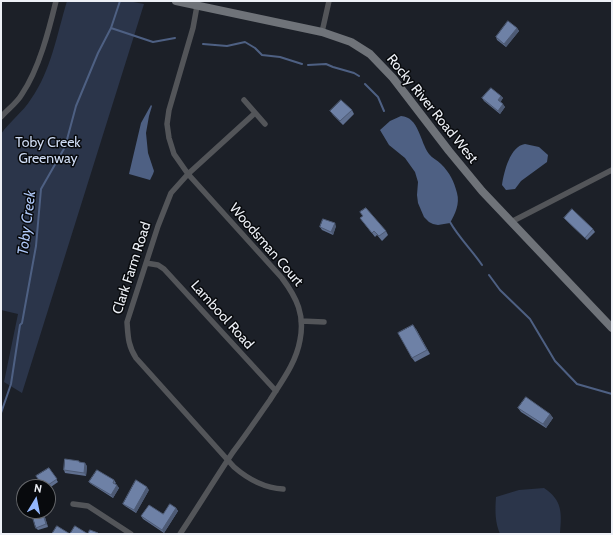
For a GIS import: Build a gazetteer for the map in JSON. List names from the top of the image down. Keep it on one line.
{"streets":{"street":["Rocky River Road West","Woodsman Court","Clark Farm Road","Lambool Road"]},"crossings":[["Rocky River Road West","Woodsman Court"],["Woodsman Court","Clark Farm Road"],["Woodsman Court","Lambool Road"],["Clark Farm Road","Lambool Road"]],"water":["Toby Creek"],"parks":["Toby Creek Greenway"],"north":"top"}
